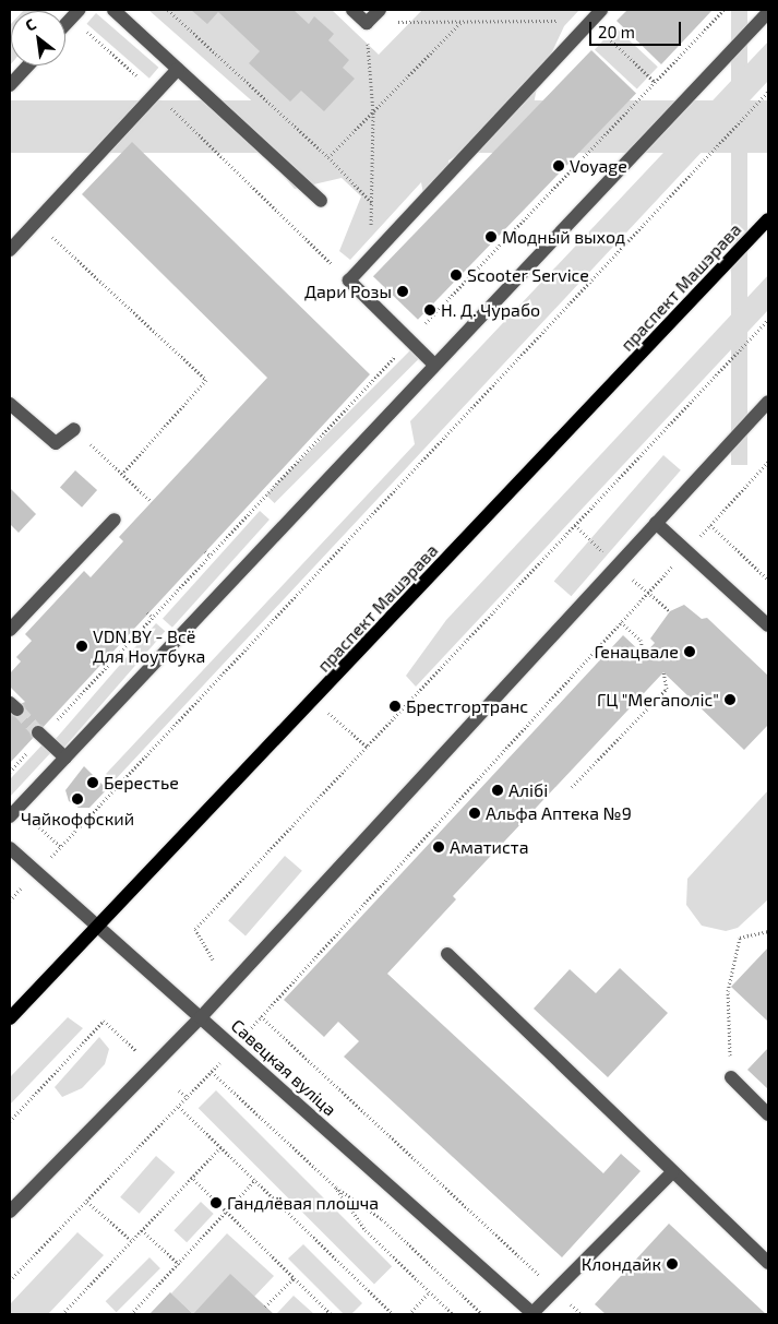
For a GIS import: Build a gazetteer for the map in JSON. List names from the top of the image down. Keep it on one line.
{"streets":{"main road":["праспект Машэрава"],"street":["Савецкая вуліца"]},"crossings":[["праспект Машэрава","Савецкая вуліца"]],"places":["Voyage","Модный выход","Scooter Service","Дари Розы","Н. Д. Чурабо","VDN.BY - Всё Для Ноутбука","Генацвале","ГЦ \"Мегаполіс\"","Брестгортранс","Берестье","Алібі","Чайкоффский","Альфа Аптека №9","Аматиста","Гандлёвая плошча","Клондайк"],"scale_bar":"20 m","north":"top left"}
